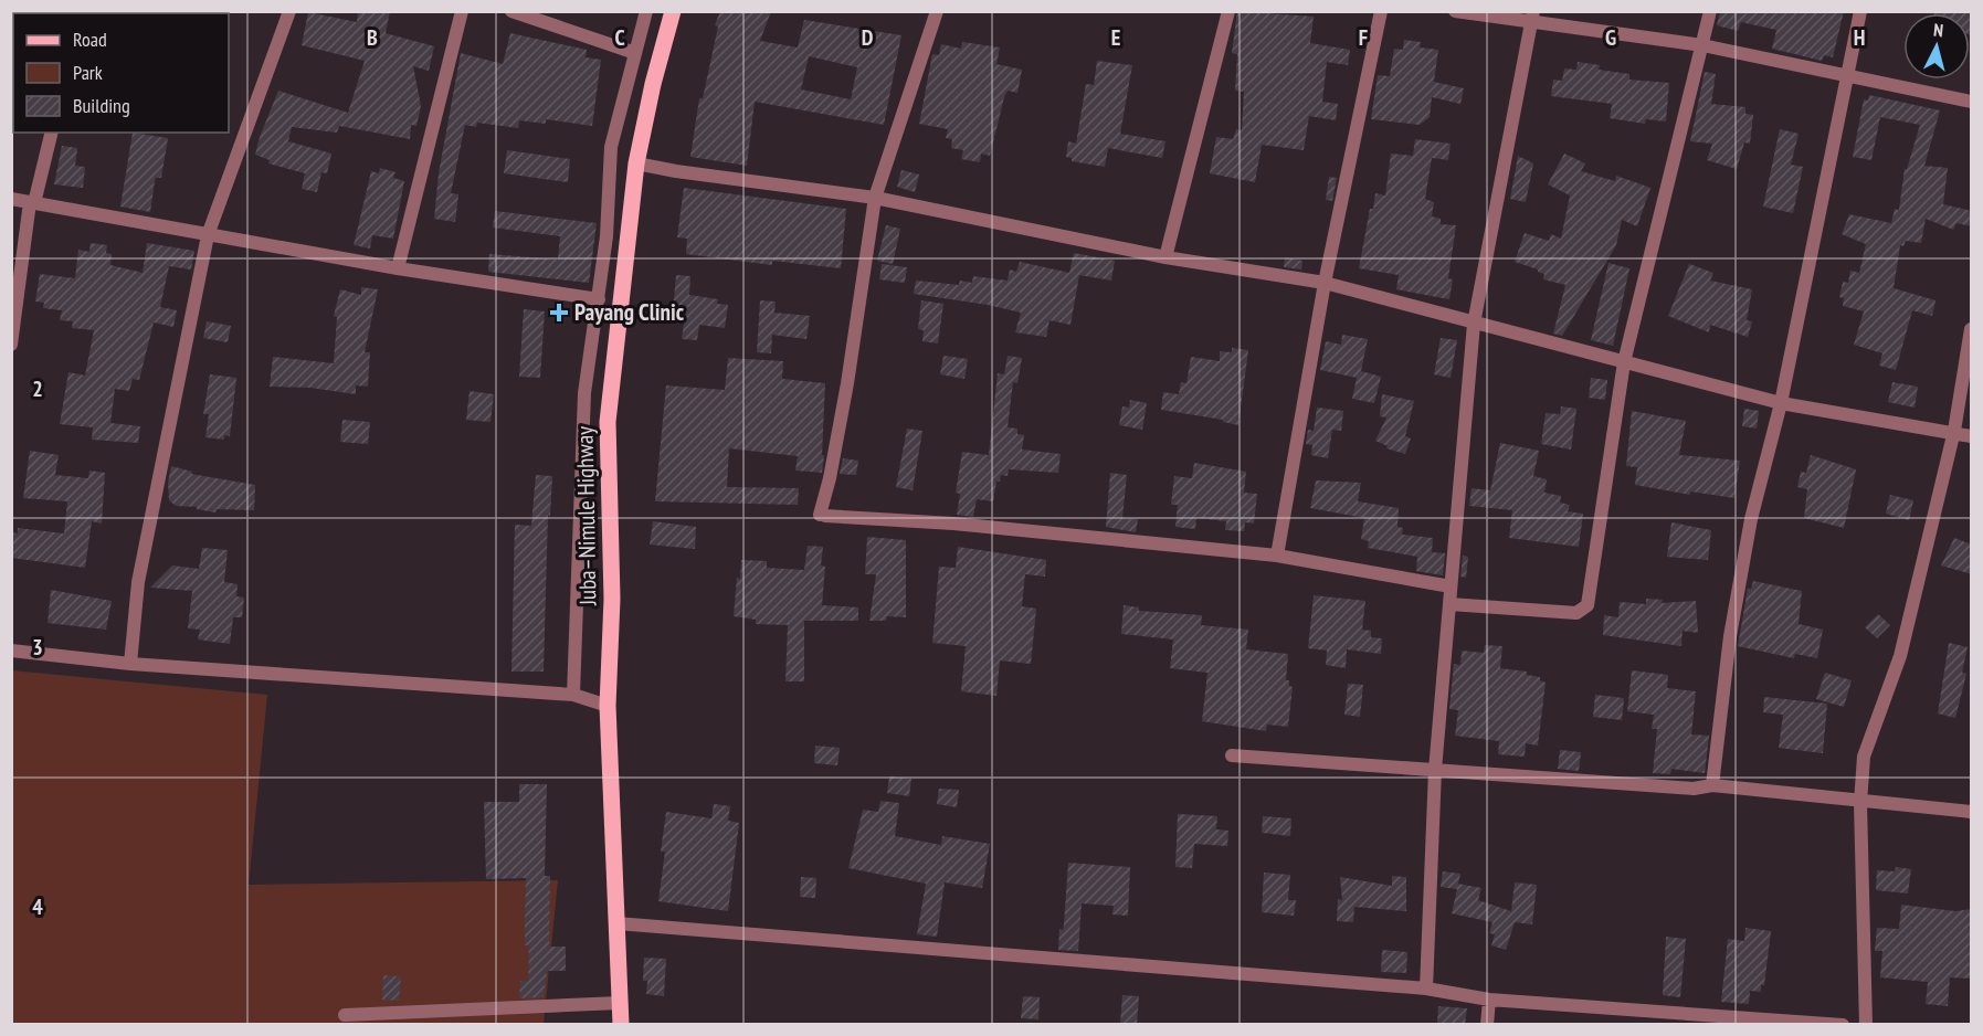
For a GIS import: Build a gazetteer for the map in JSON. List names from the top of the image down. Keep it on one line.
{"streets":{"main road":["Juba–Nimule Highway"]},"places":{"health":["Payang Clinic"]},"legend":["Road","Park","Building"],"north":"top","grid":{"columns":["B","C","D","E","F","G","H"],"rows":["2","3","4"]}}
